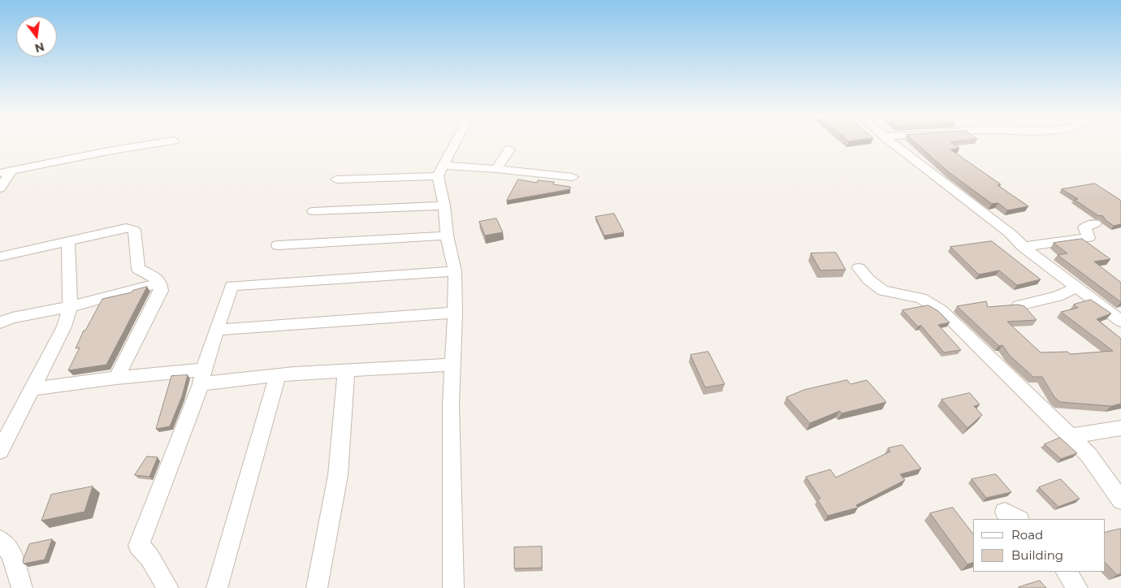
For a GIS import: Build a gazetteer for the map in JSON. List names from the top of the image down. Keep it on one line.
{"legend":["Road","Building"],"north":"bottom"}
